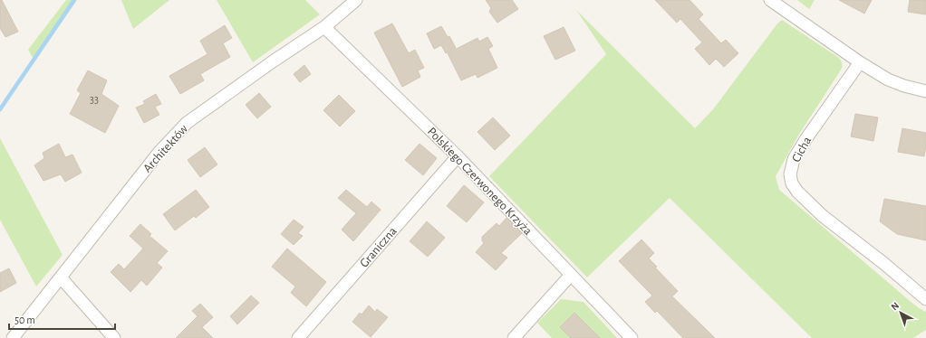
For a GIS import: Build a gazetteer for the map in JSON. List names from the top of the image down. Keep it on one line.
{"streets":{"street":["Architektów","Cicha","Polskiego Czerwonego Krzyża","Graniczna"]},"crossings":[["Architektów","Polskiego Czerwonego Krzyża"],["Polskiego Czerwonego Krzyża","Graniczna"]],"house_numbers":["33"],"scale_bar":"50 m","north":"top left"}
